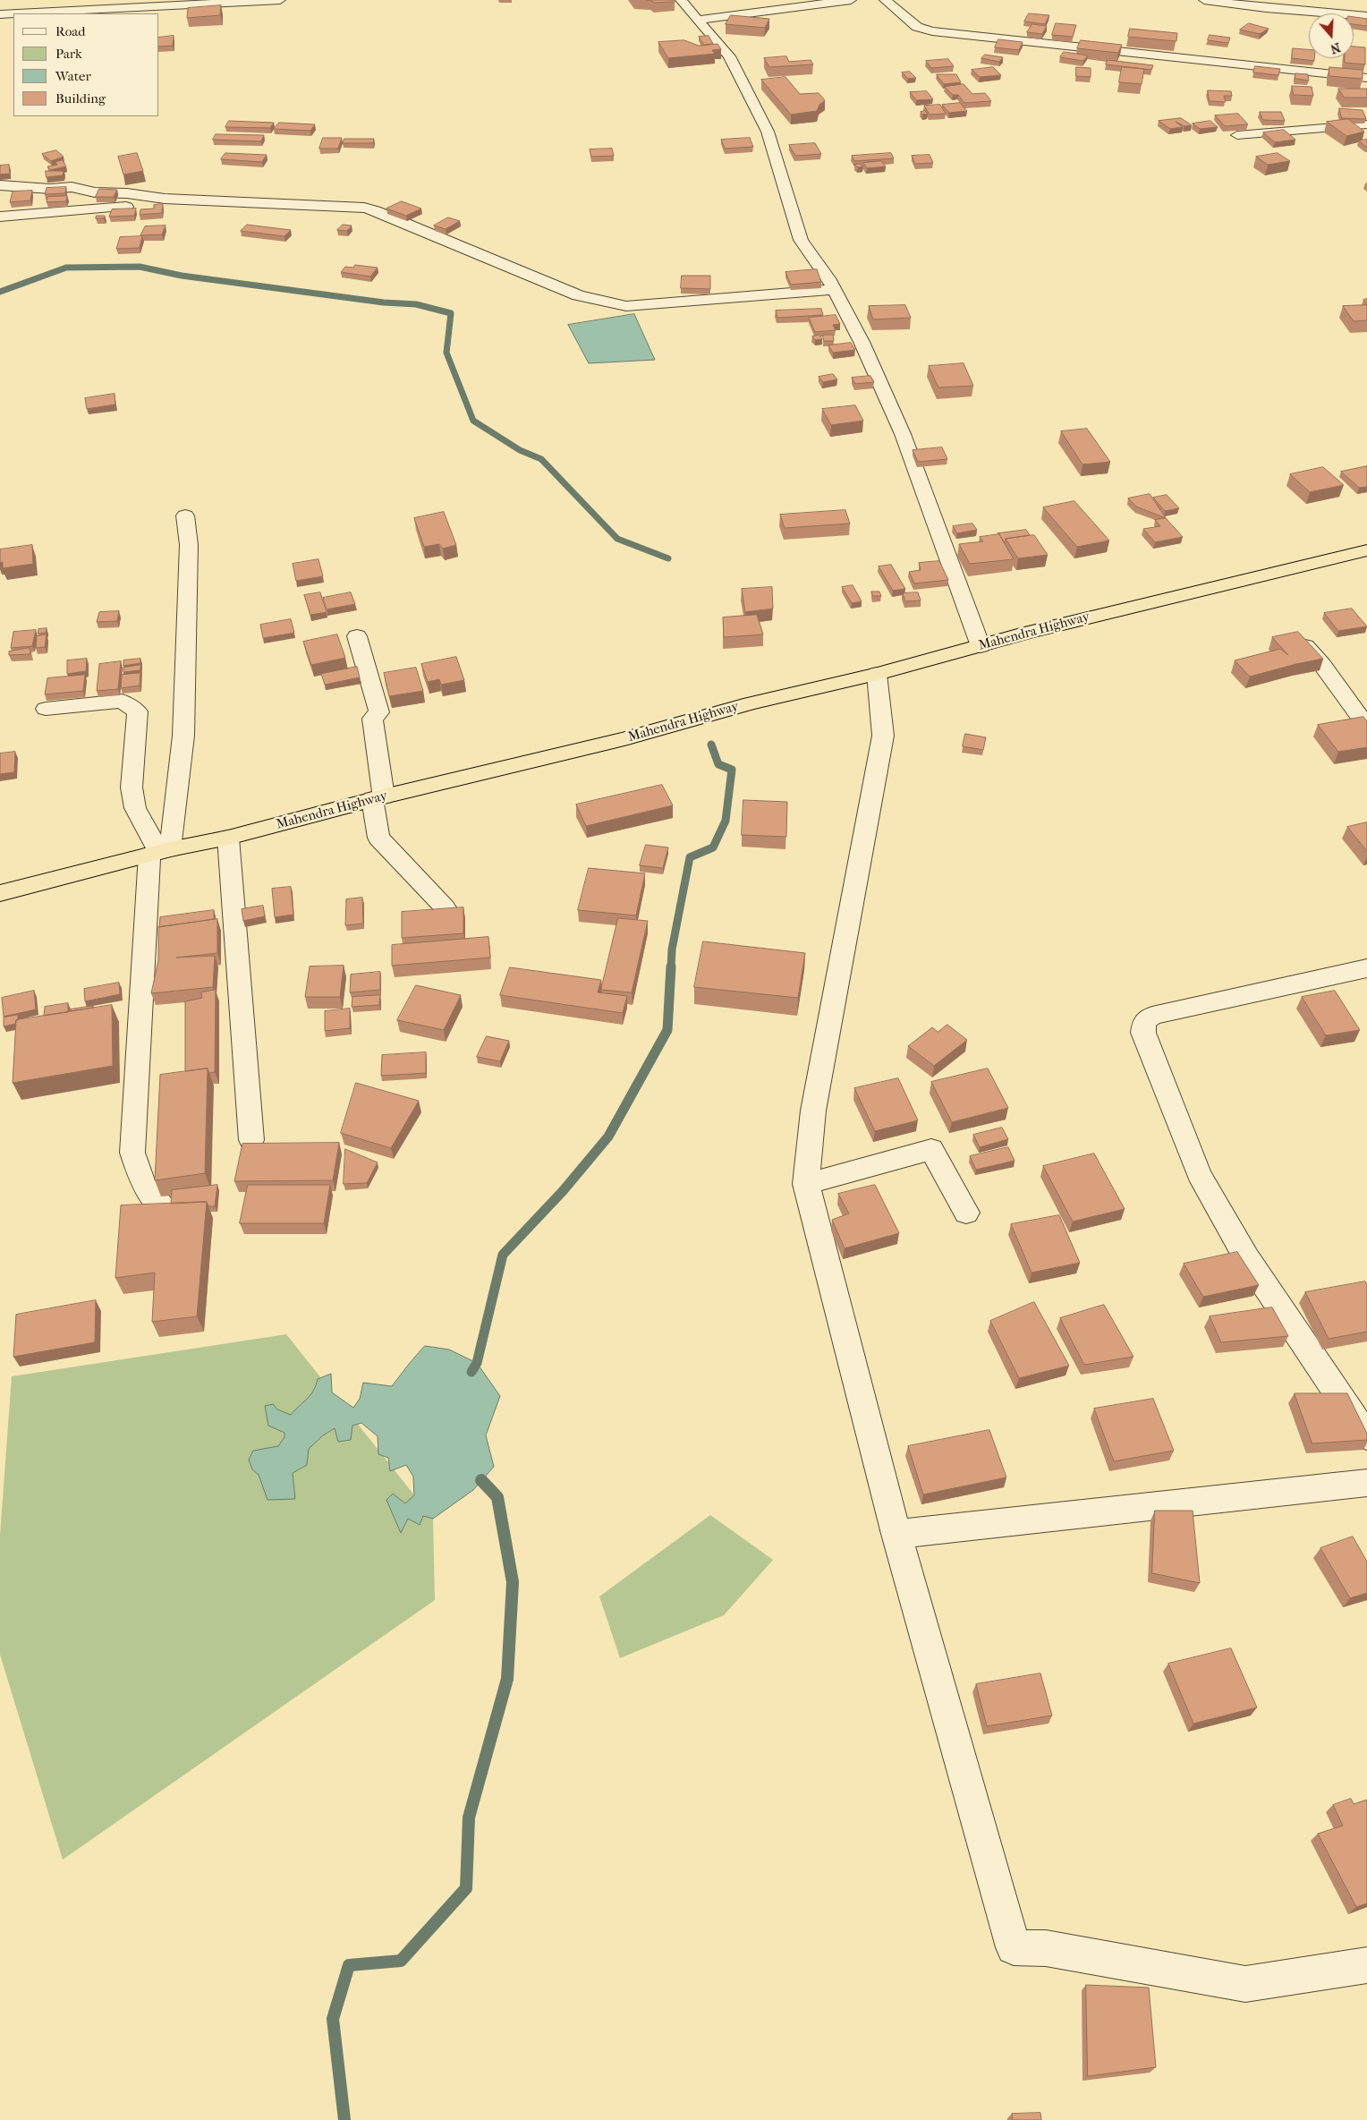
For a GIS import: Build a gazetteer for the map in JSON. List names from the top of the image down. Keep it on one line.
{"streets":{"highway":["Mahendra Highway"]},"legend":["Road","Park","Water","Building"],"north":"bottom"}
